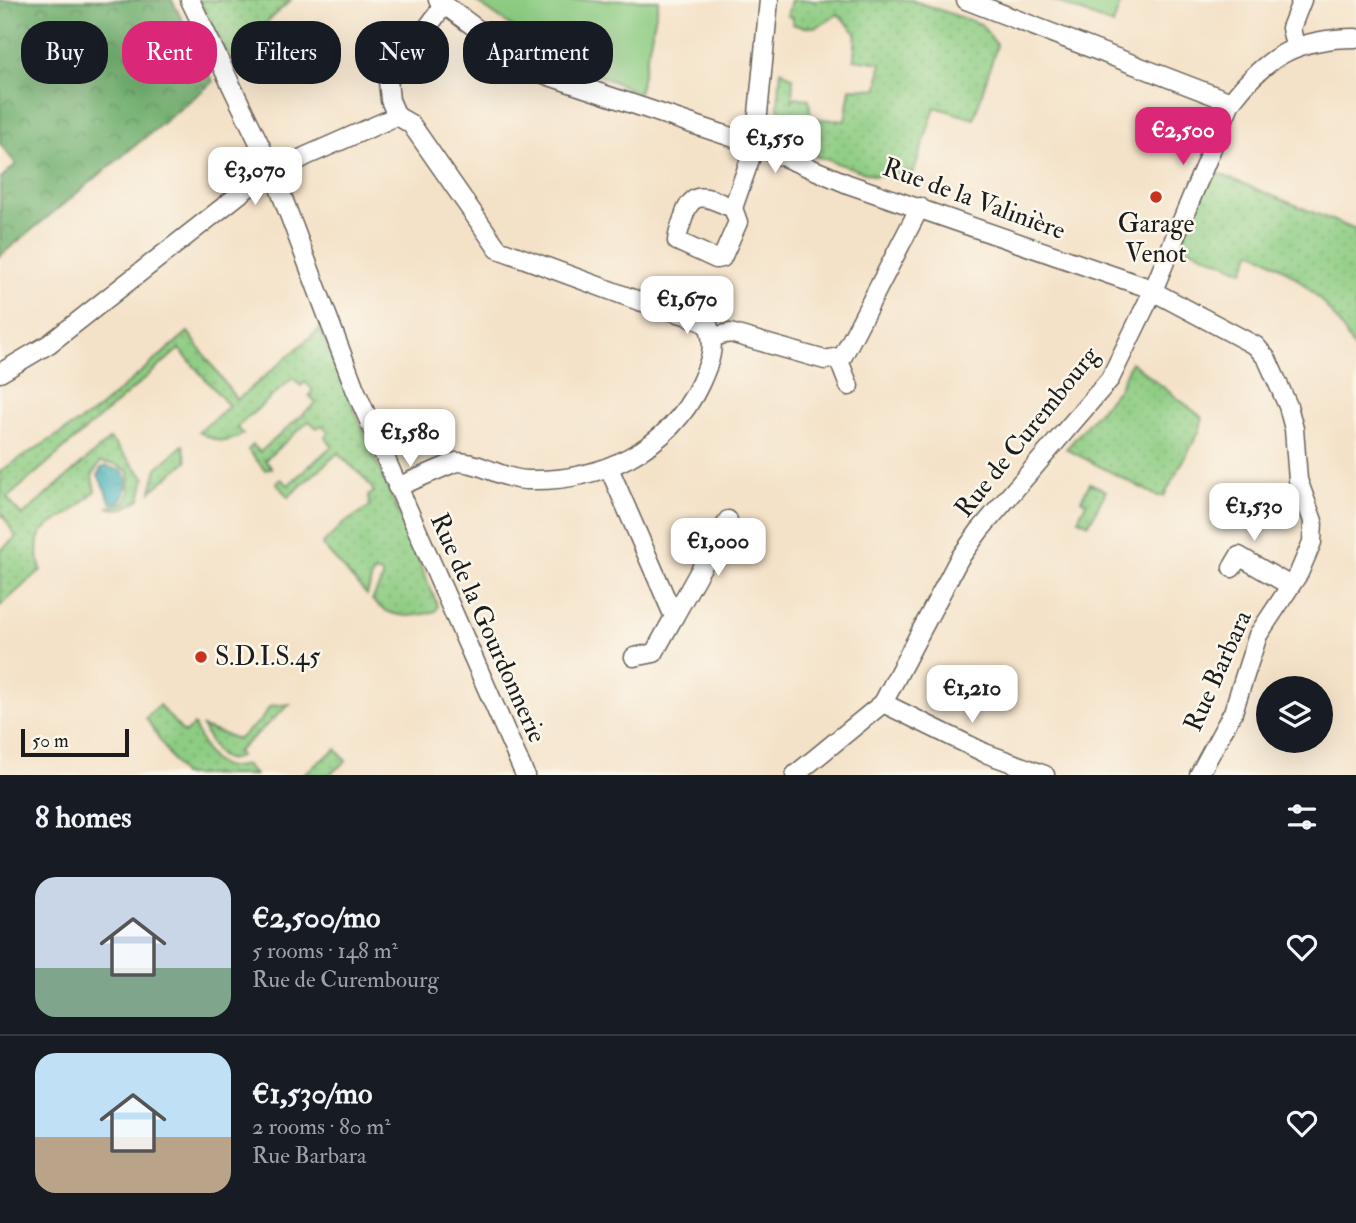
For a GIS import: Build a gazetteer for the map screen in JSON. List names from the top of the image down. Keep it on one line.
{"streets":{"street":["Rue de la Valinière","Rue de Curembourg","Rue de la Gourdonnerie","Rue Barbara"]},"crossings":[["Rue de la Valinière","Rue de Curembourg"],["Rue de la Valinière","Rue Barbara"],["Rue de Curembourg","Rue Barbara"]],"places":["Garage Venot","S.D.I.S.45"],"scale_bar":"50 m","page":{"chip":["Buy","Rent","Filters","New","Apartment"],"price":["€2,500","€1,550","€3,070","€1,670","€1,580","€1,530","€1,000","€1,210"],"scale":"50 m","heading":"8 homes","list":[{"name":"€2,500/mo","note":"5 rooms · 148 m² · Rue de Curembourg"},{"name":"€1,530/mo","note":"2 rooms · 80 m² · Rue Barbara"}]}}
